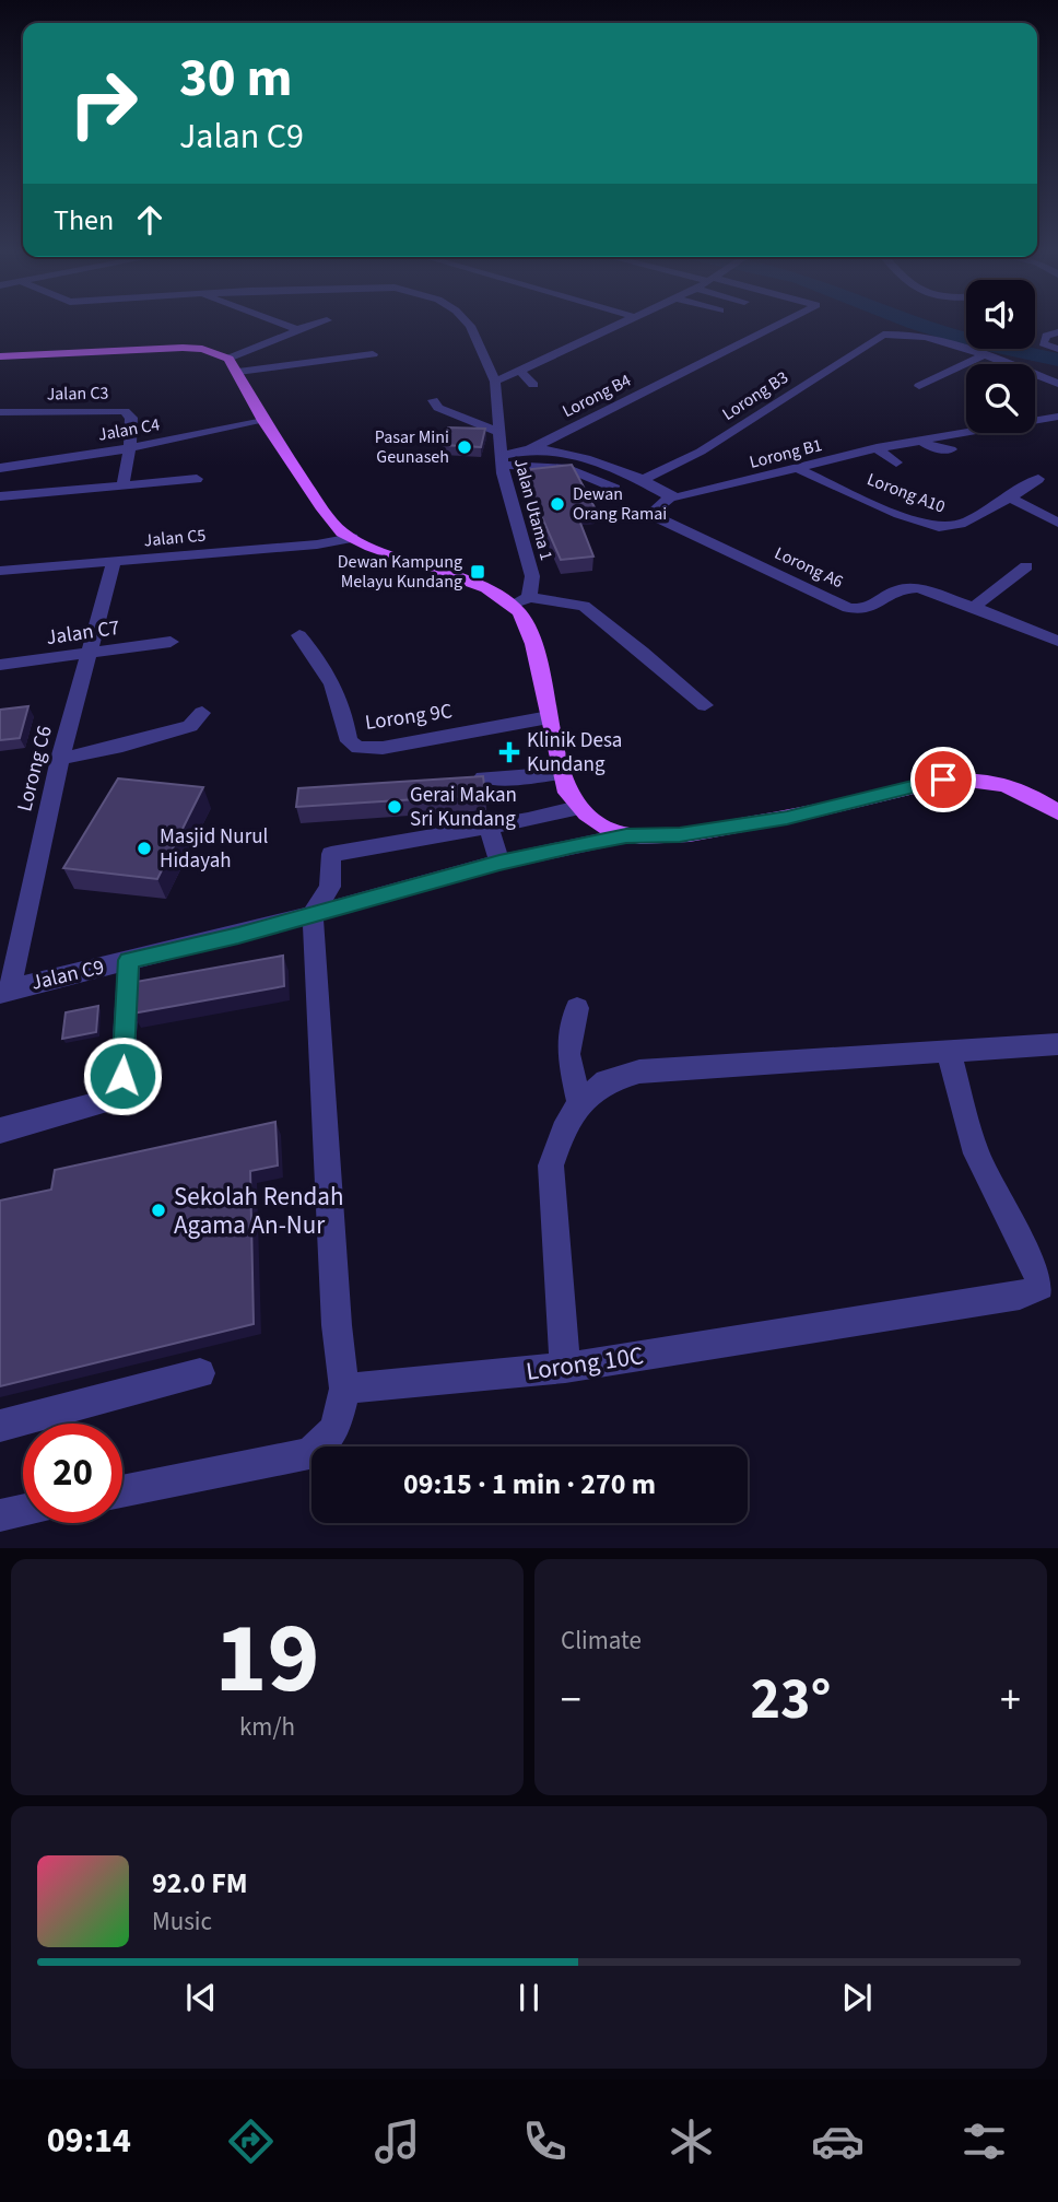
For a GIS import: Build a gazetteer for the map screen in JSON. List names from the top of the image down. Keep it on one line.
{"streets":{"street":["Jalan C3","Lorong B4","Lorong B3","Jalan C4","Lorong B1","Lorong A10","Jalan Utama 1","Jalan C5","Lorong A6","Jalan C7","Lorong 9C","Lorong C6","Jalan C9","Lorong 10C"]},"crossings":[["Jalan C3","Jalan C4"],["Lorong B4","Jalan Utama 1"],["Lorong B1","Lorong A10"],["Lorong B1","Lorong A6"],["Jalan C5","Lorong C6"],["Jalan C7","Lorong C6"],["Lorong C6","Jalan C9"]],"places":{"other":["Pasar Mini Geunaseh","Dewan Orang Ramai","Gerai Makan Sri Kundang","Masjid Nurul Hidayah","Sekolah Rendah Agama An-Nur"],"transit":["Dewan Kampung Melayu Kundang"],"health":["Klinik Desa Kundang"]},"page":{"turn":["30 m","Jalan C9"],"then":"Then","limit":"20","trip":"09:15 · 1 min · 270 m","tile":[["19","km/h"],"Climate"],"heat":["−","23°","+"],"song":["92.0 FM","Music"],"tabs":"09:14"}}
